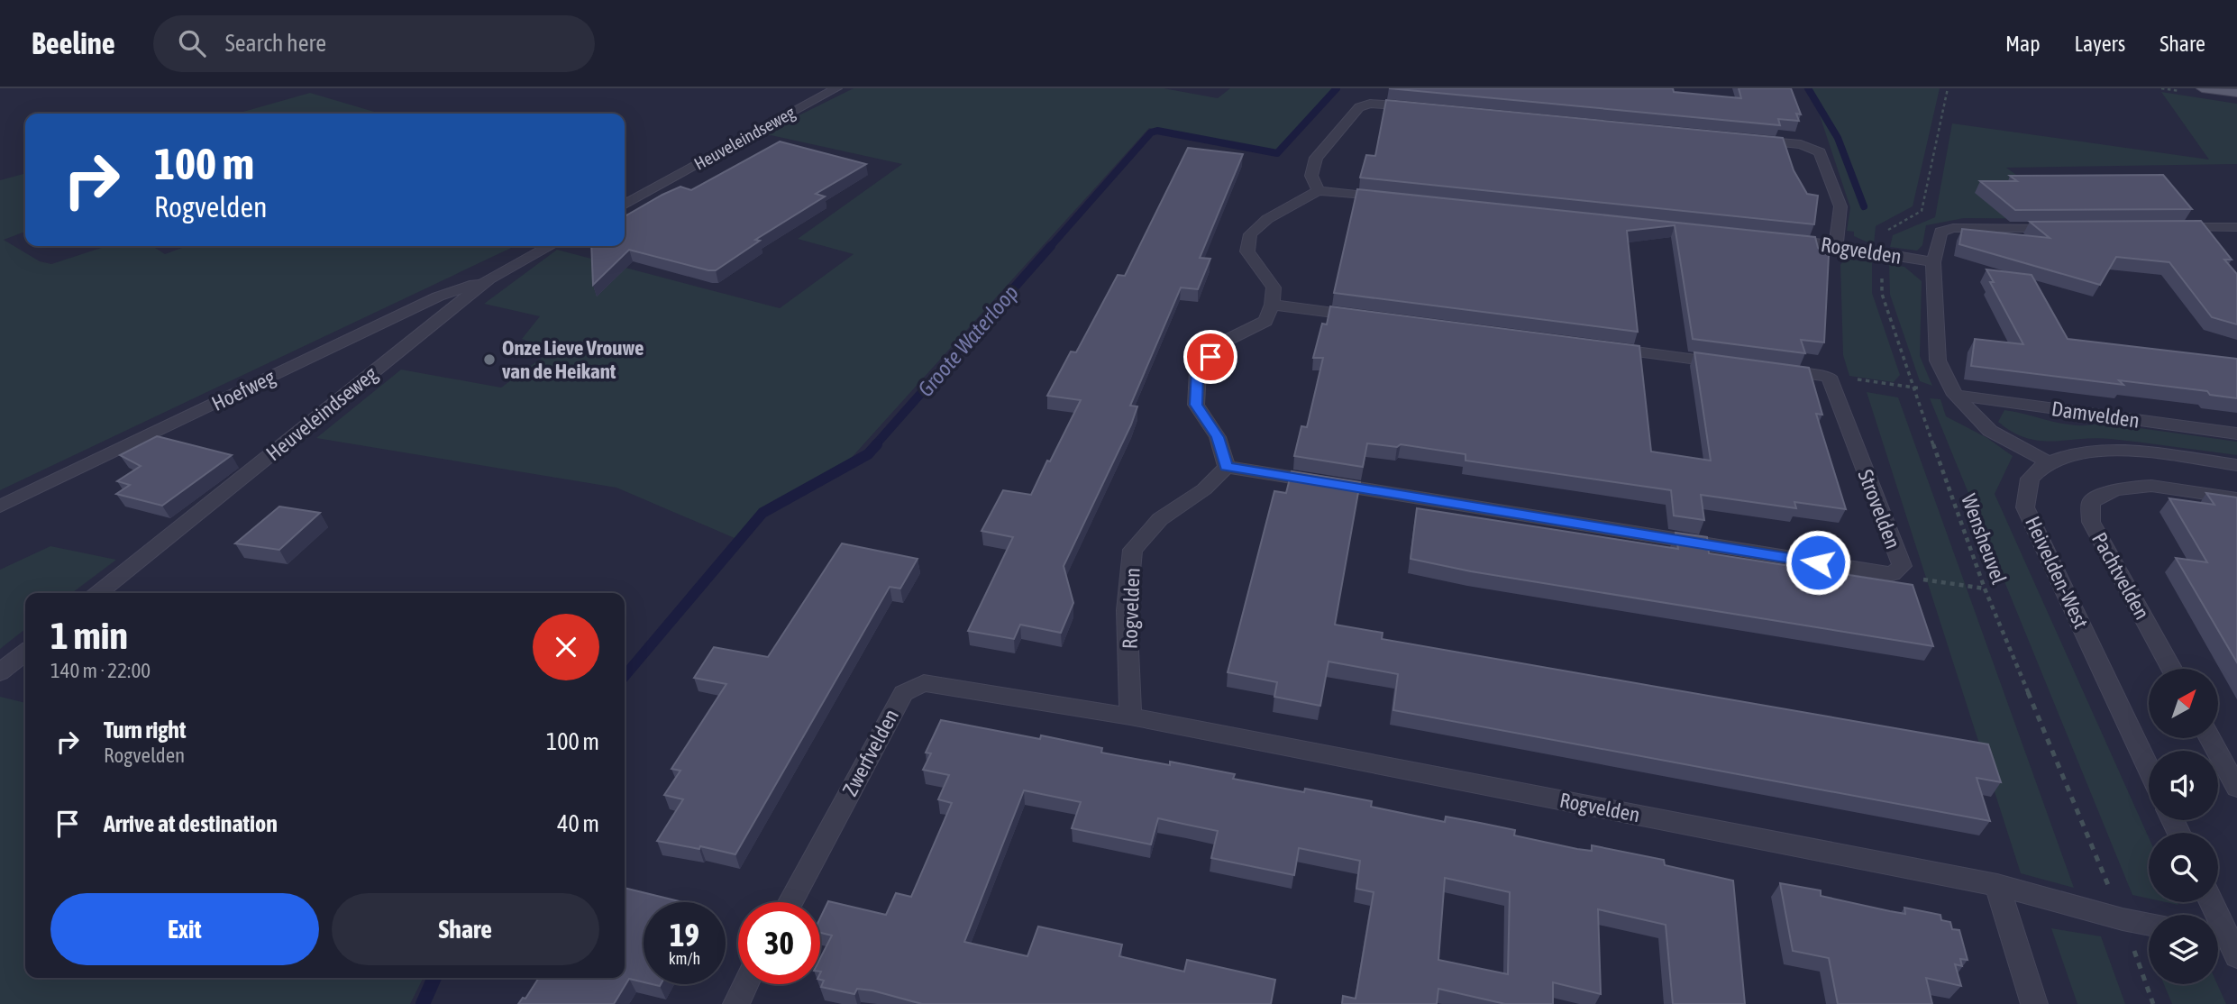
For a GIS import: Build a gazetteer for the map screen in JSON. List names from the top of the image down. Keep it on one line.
{"streets":{"street":["Heuveleindseweg","Rogvelden","Hoefweg","Damvelden","Strovelden","Heivelden-West","Pachtvelden","Zwerfvelden"],"path":["Wensheuvel"]},"crossings":[["Heuveleindseweg","Hoefweg"],["Rogvelden","Strovelden"],["Rogvelden","Wensheuvel"],["Rogvelden","Zwerfvelden"]],"water":["Groote Waterloop"],"places":["Onze Lieve Vrouwe van de Heikant"],"north":"top right","page":{"header":"Beeline","search":"Search here","nav":["Map","Layers","Share"],"turn":["100 m","Rogvelden"],"heading":["1 min","140 m · 22:00"],"list":[{"name":"Turn right","note":"Rogvelden","value":"100 m"},{"name":"Arrive at destination","value":"40 m"}],"buttons":["Exit","Share"],"speed":"19 km/h","limit":"30"}}
